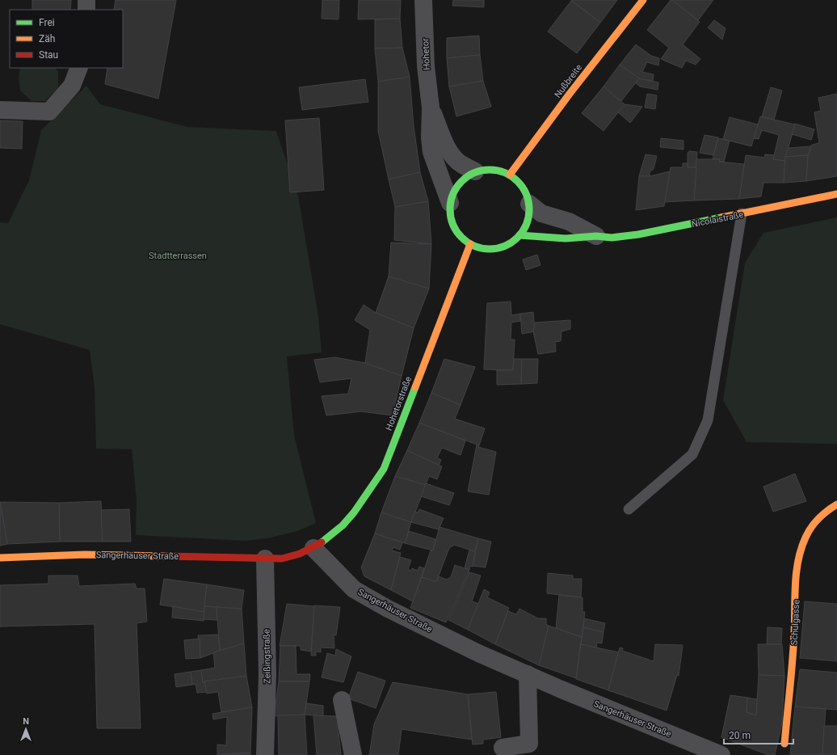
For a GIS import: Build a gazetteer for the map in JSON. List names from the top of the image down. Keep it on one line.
{"streets":{"main road":["Nußbreite","Nicolaistraße","Hohetorstraße","Sangerhäuser Straße","Schulgasse"],"street":["Hohetor","Zeißingstraße"]},"crossings":[["Hohetor","Nußbreite"],["Hohetor","Nicolaistraße"],["Hohetor","Hohetorstraße"],["Nußbreite","Nicolaistraße"],["Nußbreite","Hohetorstraße"],["Nicolaistraße","Hohetorstraße"],["Hohetorstraße","Sangerhäuser Straße"],["Sangerhäuser Straße","Zeißingstraße"]],"parks":["Stadtterrassen"],"legend":["Frei","Zäh","Stau"],"scale_bar":"20 m","north":"top"}
